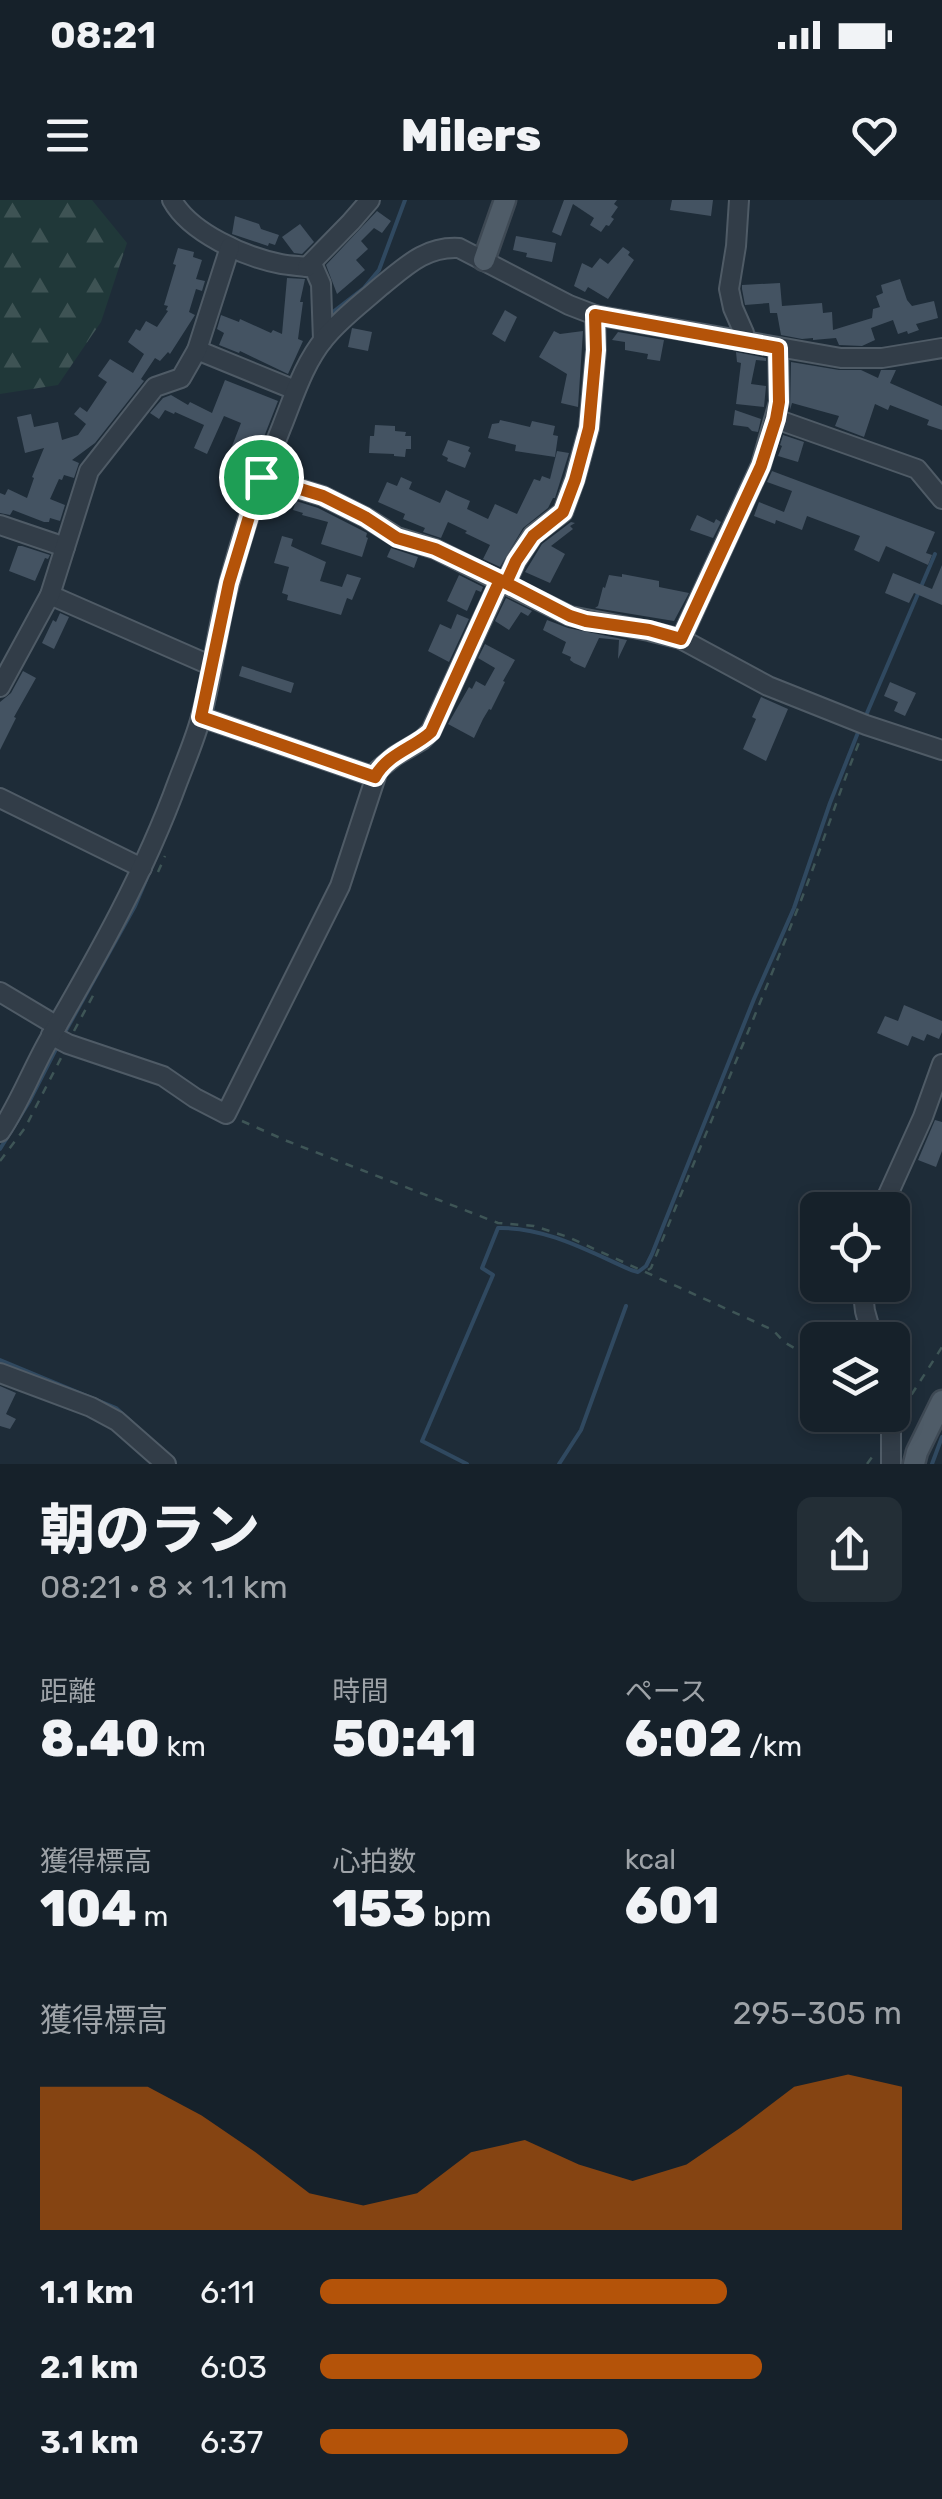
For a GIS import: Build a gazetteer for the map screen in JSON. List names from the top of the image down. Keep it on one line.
{"page":{"status":"08:21","header":"Milers","heading":["朝のラン","08:21 · 8 × 1.1 km"],"stats":[["距離","8.40 km"],["時間","50:41"],["ペース","6:02 /km"],["獲得標高","104 m"],["心拍数","153 bpm"],["kcal","601"]],"chart":["獲得標高","295–305 m"],"list":[{"name":"1.1 km","note":"6:11"},{"name":"2.1 km","note":"6:03"},{"name":"3.1 km","note":"6:37"}]}}
